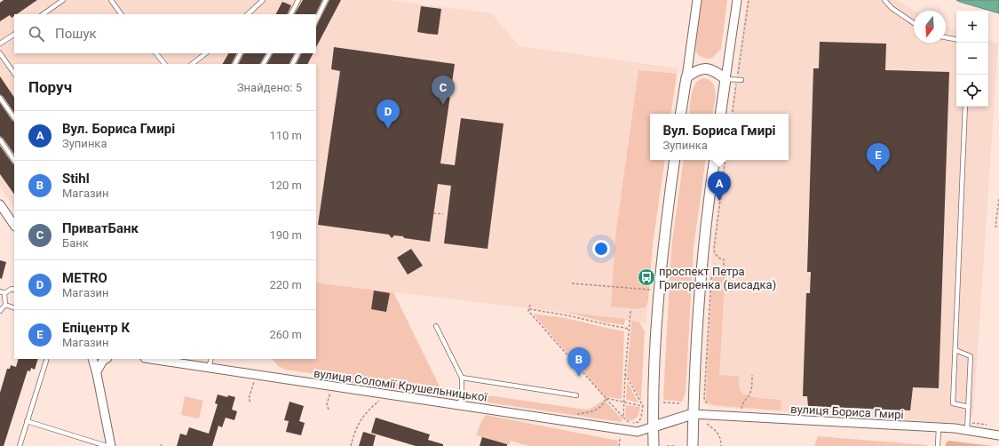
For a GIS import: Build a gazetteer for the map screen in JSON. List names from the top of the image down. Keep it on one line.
{"streets":{"street":["вулиця Соломії Крушельницької","вулиця Бориса Гмирі"]},"places":{"bus stop":["проспект Петра Григоренка (висадка)"]},"north":"bottom","page":{"map_buttons":["+","−"],"search":"Пошук","heading":["Поруч","Знайдено: 5"],"pins":["C","D","E","A","B"],"list":[{"mark":"A","name":"Вул. Бориса Гмирі","note":"Зупинка","value":"110 m"},{"mark":"B","name":"Stihl","note":"Магазин","value":"120 m"},{"mark":"C","name":"ПриватБанк","note":"Банк","value":"190 m"},{"mark":"D","name":"METRO","note":"Магазин","value":"220 m"},{"mark":"E","name":"Епіцентр К","note":"Магазин","value":"260 m"}],"popup":["Вул. Бориса Гмирі","Зупинка"]}}
